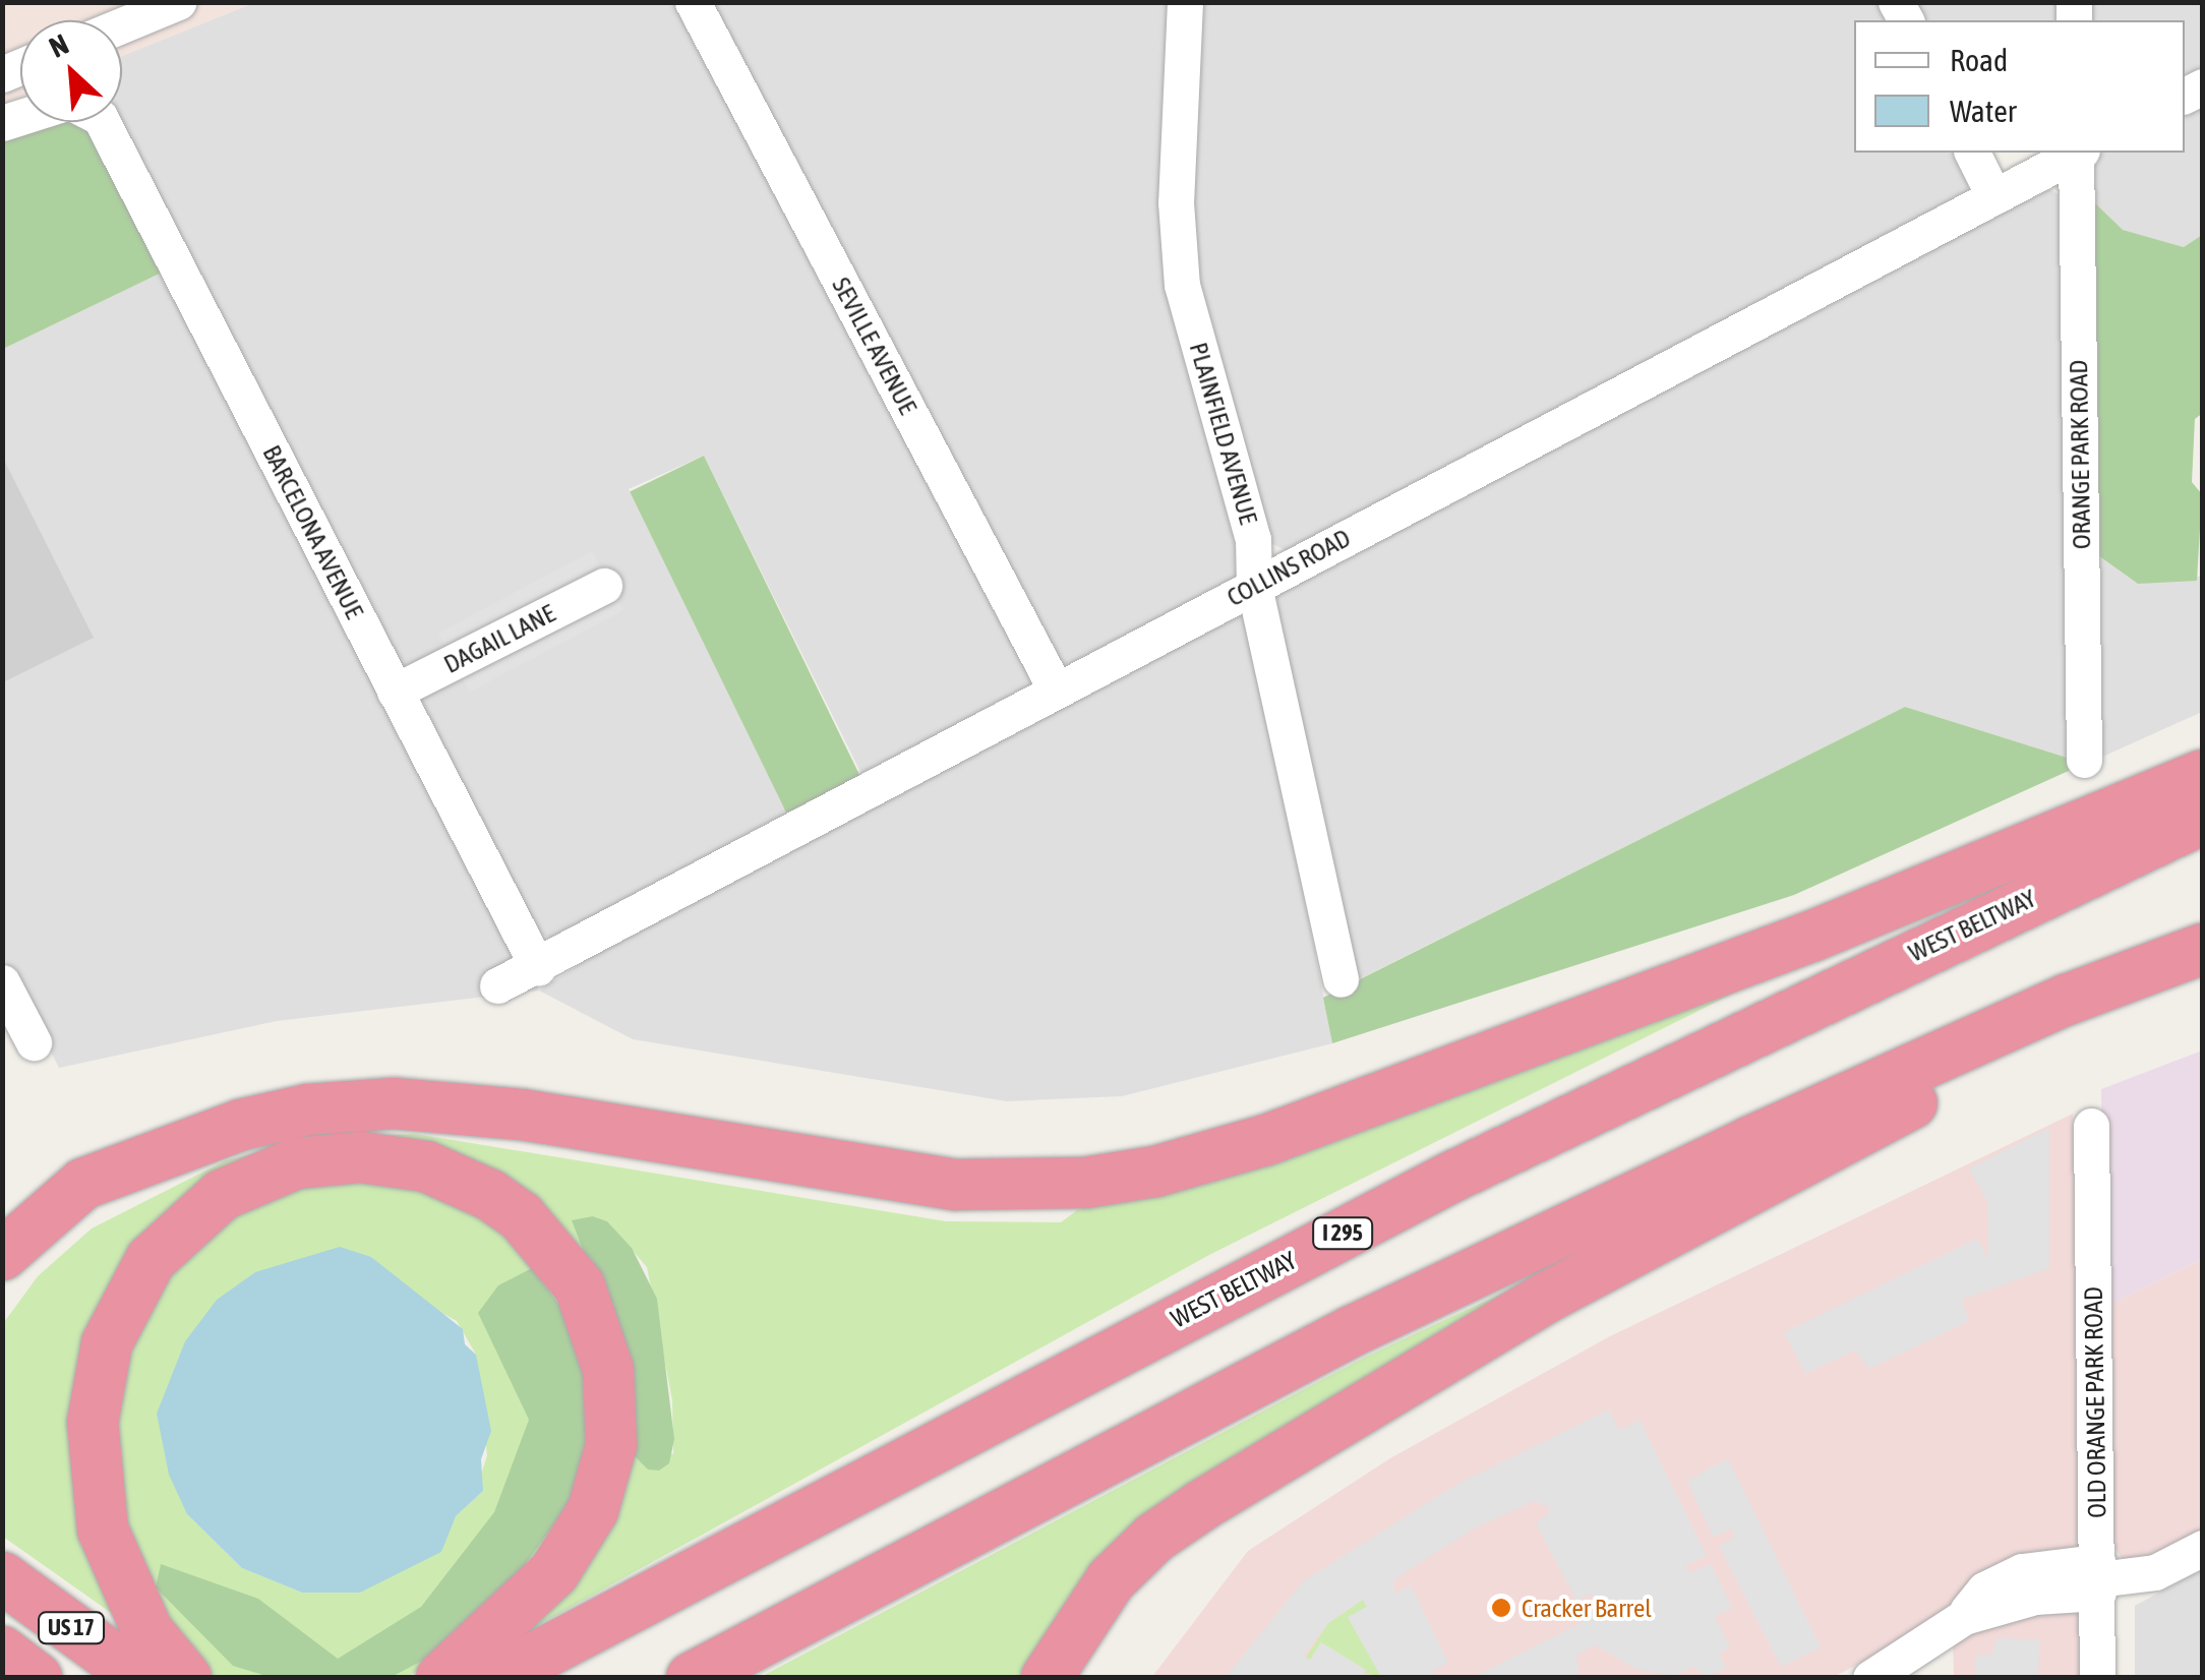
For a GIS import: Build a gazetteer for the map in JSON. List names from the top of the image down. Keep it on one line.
{"streets":{"highway":["WEST BELTWAY","I 295","US 17"],"street":["SEVILLE AVENUE","PLAINFIELD AVENUE","ORANGE PARK ROAD","BARCELONA AVENUE","COLLINS ROAD","DAGAIL LANE","OLD ORANGE PARK ROAD"]},"crossings":[["SEVILLE AVENUE","COLLINS ROAD"],["PLAINFIELD AVENUE","COLLINS ROAD"],["BARCELONA AVENUE","COLLINS ROAD"],["BARCELONA AVENUE","DAGAIL LANE"]],"places":["Cracker Barrel"],"legend":["Road","Water"],"north":"top left"}
